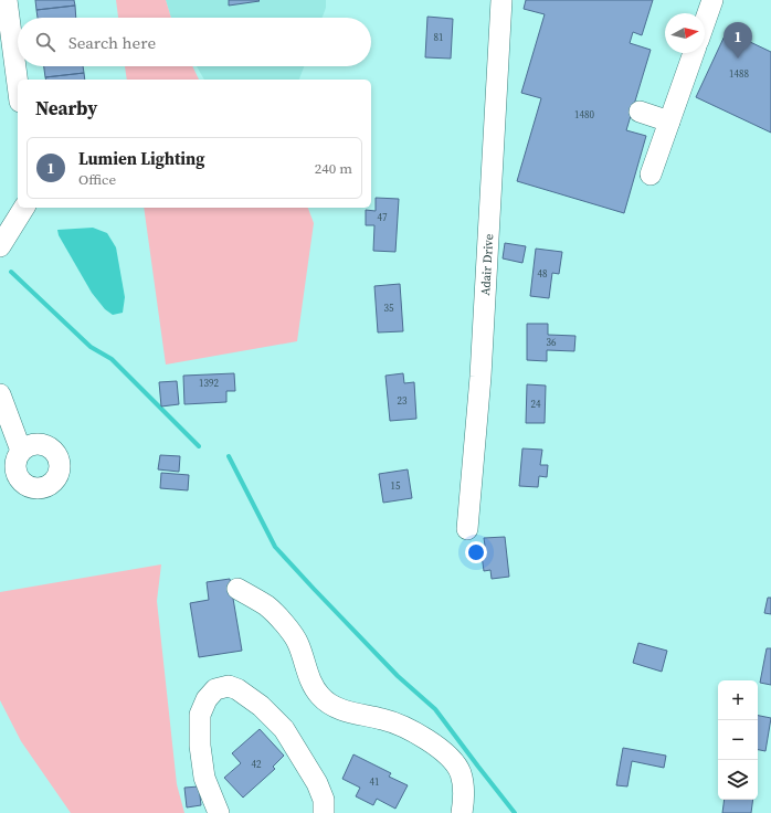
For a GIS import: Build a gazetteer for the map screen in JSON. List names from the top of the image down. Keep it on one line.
{"streets":{"street":["Adair Drive"]},"house_numbers":["81","1488","1480","47","48","35","36","1392","23","24","15","42","41"],"north":"right","page":{"search":"Search here","pins":"1","heading":"Nearby","list":[{"mark":"1","name":"Lumien Lighting","note":"Office","value":"240 m"}],"map_buttons":["+","−"]}}
